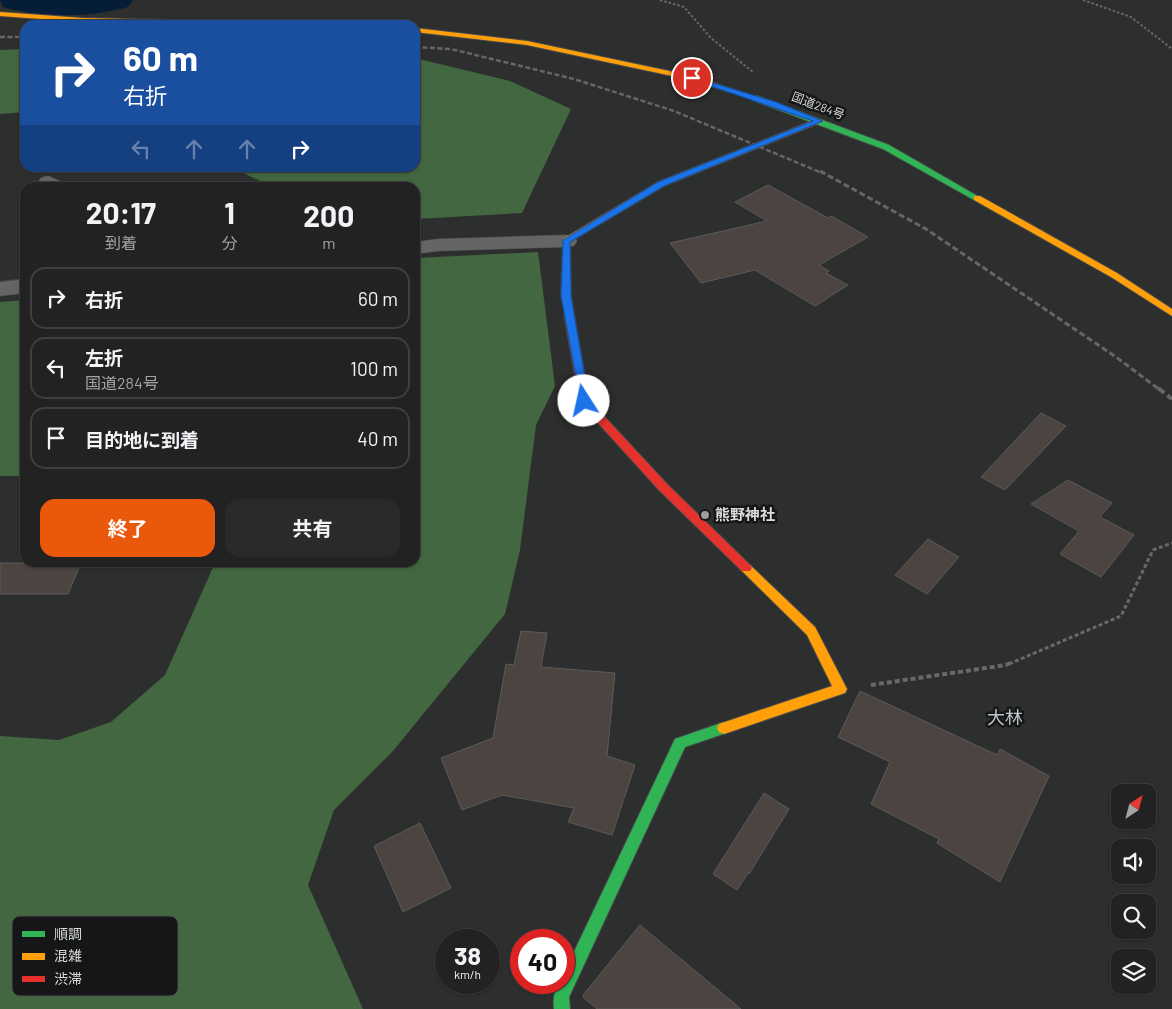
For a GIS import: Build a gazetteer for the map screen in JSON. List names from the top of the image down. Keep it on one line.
{"streets":{"main road":["国道284号"]},"districts":["大林"],"places":["熊野神社"],"legend":["順調","混雑","渋滞"],"north":"top right","page":{"turn":["60 m","右折"],"eta":["20:17","到着","1","分","200","m"],"list":[{"name":"右折","value":"60 m"},{"name":"左折","note":"国道284号","value":"100 m"},{"name":"目的地に到着","value":"40 m"}],"buttons":["終了","共有"],"speed":"38 km/h","limit":"40"}}
